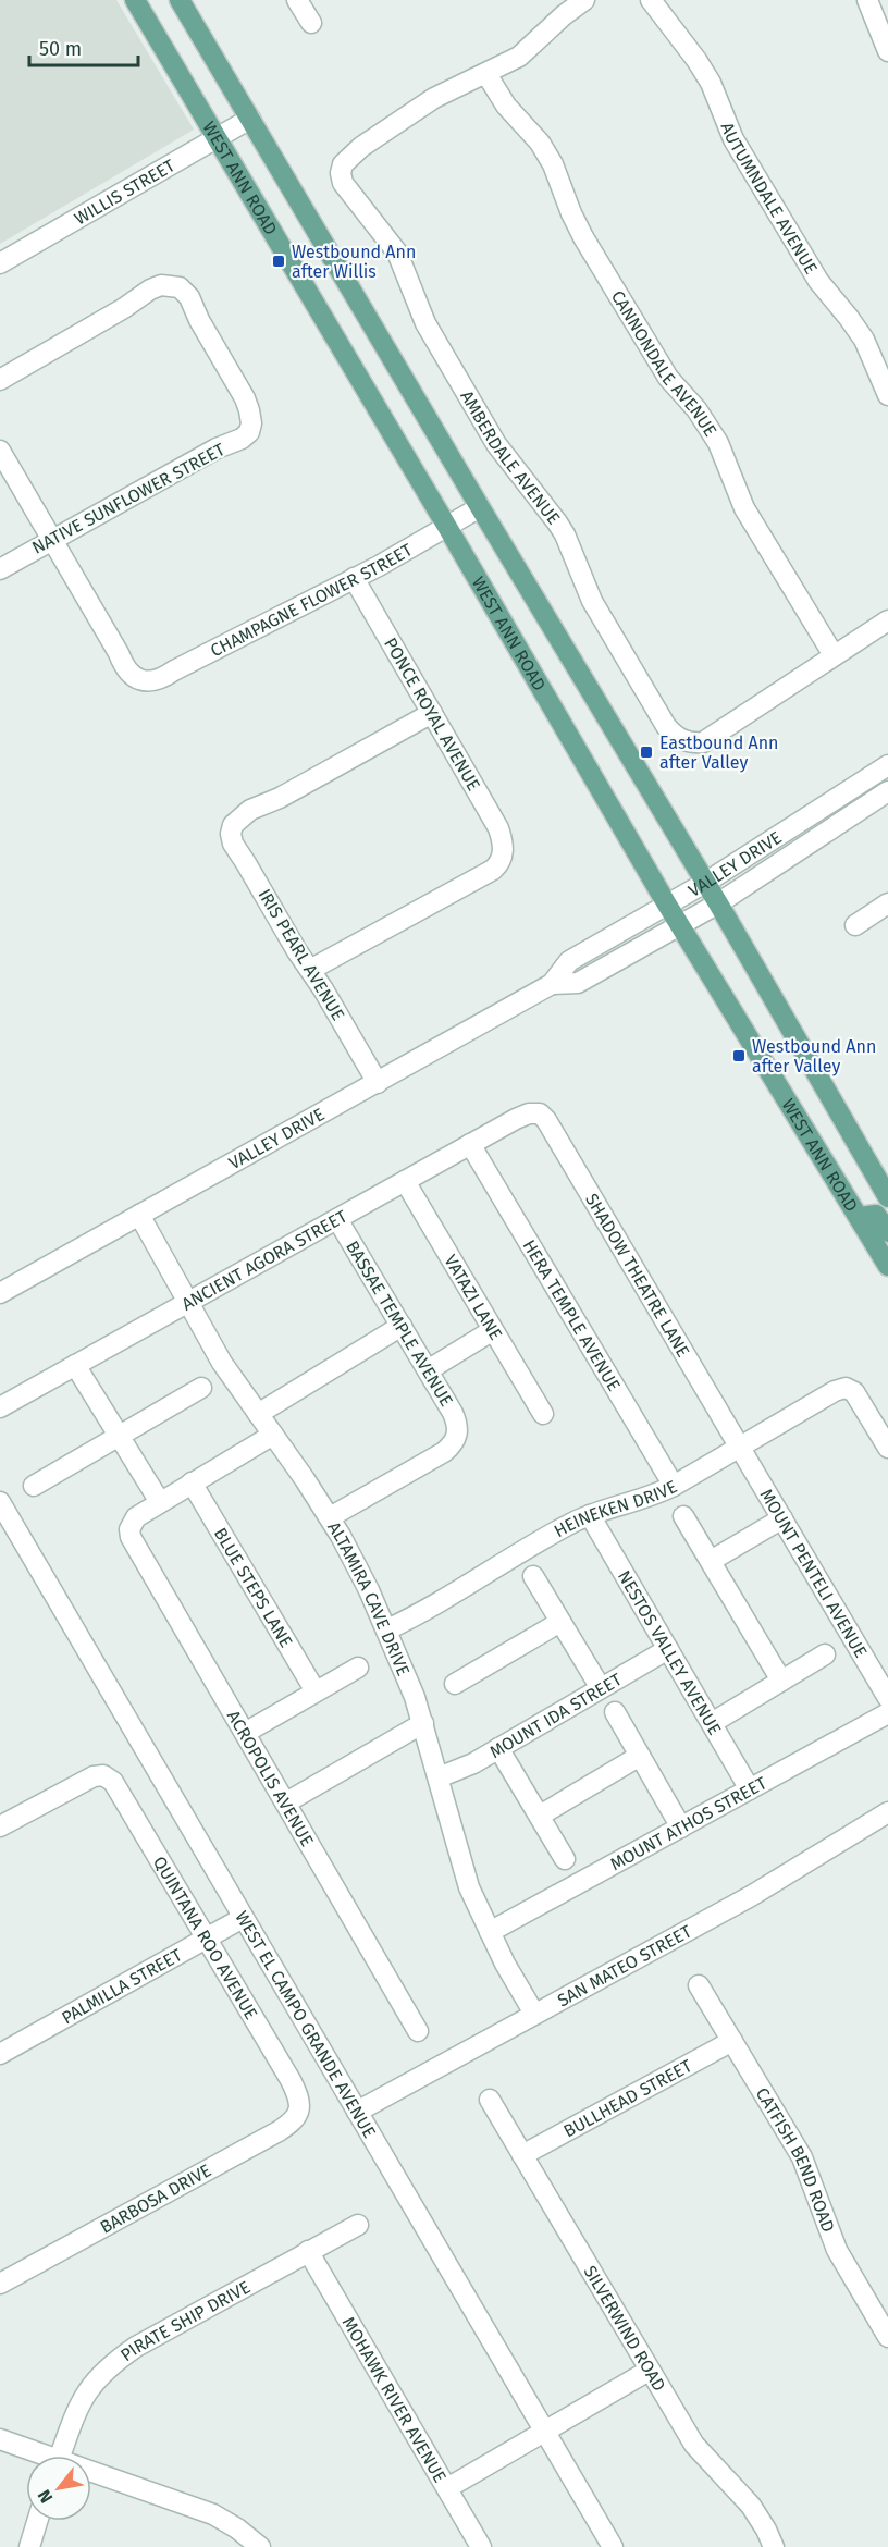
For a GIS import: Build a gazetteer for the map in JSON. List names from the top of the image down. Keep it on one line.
{"streets":{"main road":["WEST ANN ROAD"],"street":["WILLIS STREET","AUTUMNDALE AVENUE","CANNONDALE AVENUE","AMBERDALE AVENUE","NATIVE SUNFLOWER STREET","CHAMPAGNE FLOWER STREET","PONCE ROYAL AVENUE","VALLEY DRIVE","IRIS PEARL AVENUE","ANCIENT AGORA STREET","SHADOW THEATRE LANE","VATAZI LANE","HERA TEMPLE AVENUE","BASSAE TEMPLE AVENUE","HEINEKEN DRIVE","MOUNT PENTELI AVENUE","BLUE STEPS LANE","ALTAMIRA CAVE DRIVE","NESTOS VALLEY AVENUE","MOUNT IDA STREET","ACROPOLIS AVENUE","MOUNT ATHOS STREET","QUINTANA ROO AVENUE","SAN MATEO STREET","PALMILLA STREET","WEST EL CAMPO GRANDE AVENUE","BULLHEAD STREET","CATFISH BEND ROAD","BARBOSA DRIVE","PIRATE SHIP DRIVE","SILVERWIND ROAD","MOHAWK RIVER AVENUE"]},"crossings":[["WEST ANN ROAD","WILLIS STREET"],["WEST ANN ROAD","CHAMPAGNE FLOWER STREET"],["WEST ANN ROAD","VALLEY DRIVE"],["CANNONDALE AVENUE","AMBERDALE AVENUE"],["NATIVE SUNFLOWER STREET","CHAMPAGNE FLOWER STREET"],["CHAMPAGNE FLOWER STREET","PONCE ROYAL AVENUE"],["PONCE ROYAL AVENUE","IRIS PEARL AVENUE"],["VALLEY DRIVE","IRIS PEARL AVENUE"],["VALLEY DRIVE","ALTAMIRA CAVE DRIVE"],["ANCIENT AGORA STREET","SHADOW THEATRE LANE"],["ANCIENT AGORA STREET","VATAZI LANE"],["ANCIENT AGORA STREET","HERA TEMPLE AVENUE"],["ANCIENT AGORA STREET","BASSAE TEMPLE AVENUE"],["ANCIENT AGORA STREET","ALTAMIRA CAVE DRIVE"],["SHADOW THEATRE LANE","HEINEKEN DRIVE"],["SHADOW THEATRE LANE","MOUNT PENTELI AVENUE"],["HERA TEMPLE AVENUE","HEINEKEN DRIVE"],["BASSAE TEMPLE AVENUE","ALTAMIRA CAVE DRIVE"],["HEINEKEN DRIVE","MOUNT PENTELI AVENUE"],["HEINEKEN DRIVE","ALTAMIRA CAVE DRIVE"],["HEINEKEN DRIVE","NESTOS VALLEY AVENUE"],["ALTAMIRA CAVE DRIVE","MOUNT IDA STREET"],["ALTAMIRA CAVE DRIVE","MOUNT ATHOS STREET"],["ALTAMIRA CAVE DRIVE","SAN MATEO STREET"],["NESTOS VALLEY AVENUE","MOUNT IDA STREET"],["NESTOS VALLEY AVENUE","MOUNT ATHOS STREET"],["QUINTANA ROO AVENUE","PALMILLA STREET"],["QUINTANA ROO AVENUE","BARBOSA DRIVE"],["SAN MATEO STREET","WEST EL CAMPO GRANDE AVENUE"],["PALMILLA STREET","WEST EL CAMPO GRANDE AVENUE"],["BULLHEAD STREET","CATFISH BEND ROAD"],["BULLHEAD STREET","SILVERWIND ROAD"],["PIRATE SHIP DRIVE","MOHAWK RIVER AVENUE"]],"places":{"transit":["Westbound Ann after Willis","Eastbound Ann after Valley","Westbound Ann after Valley"]},"scale_bar":"50 m","north":"bottom left"}
